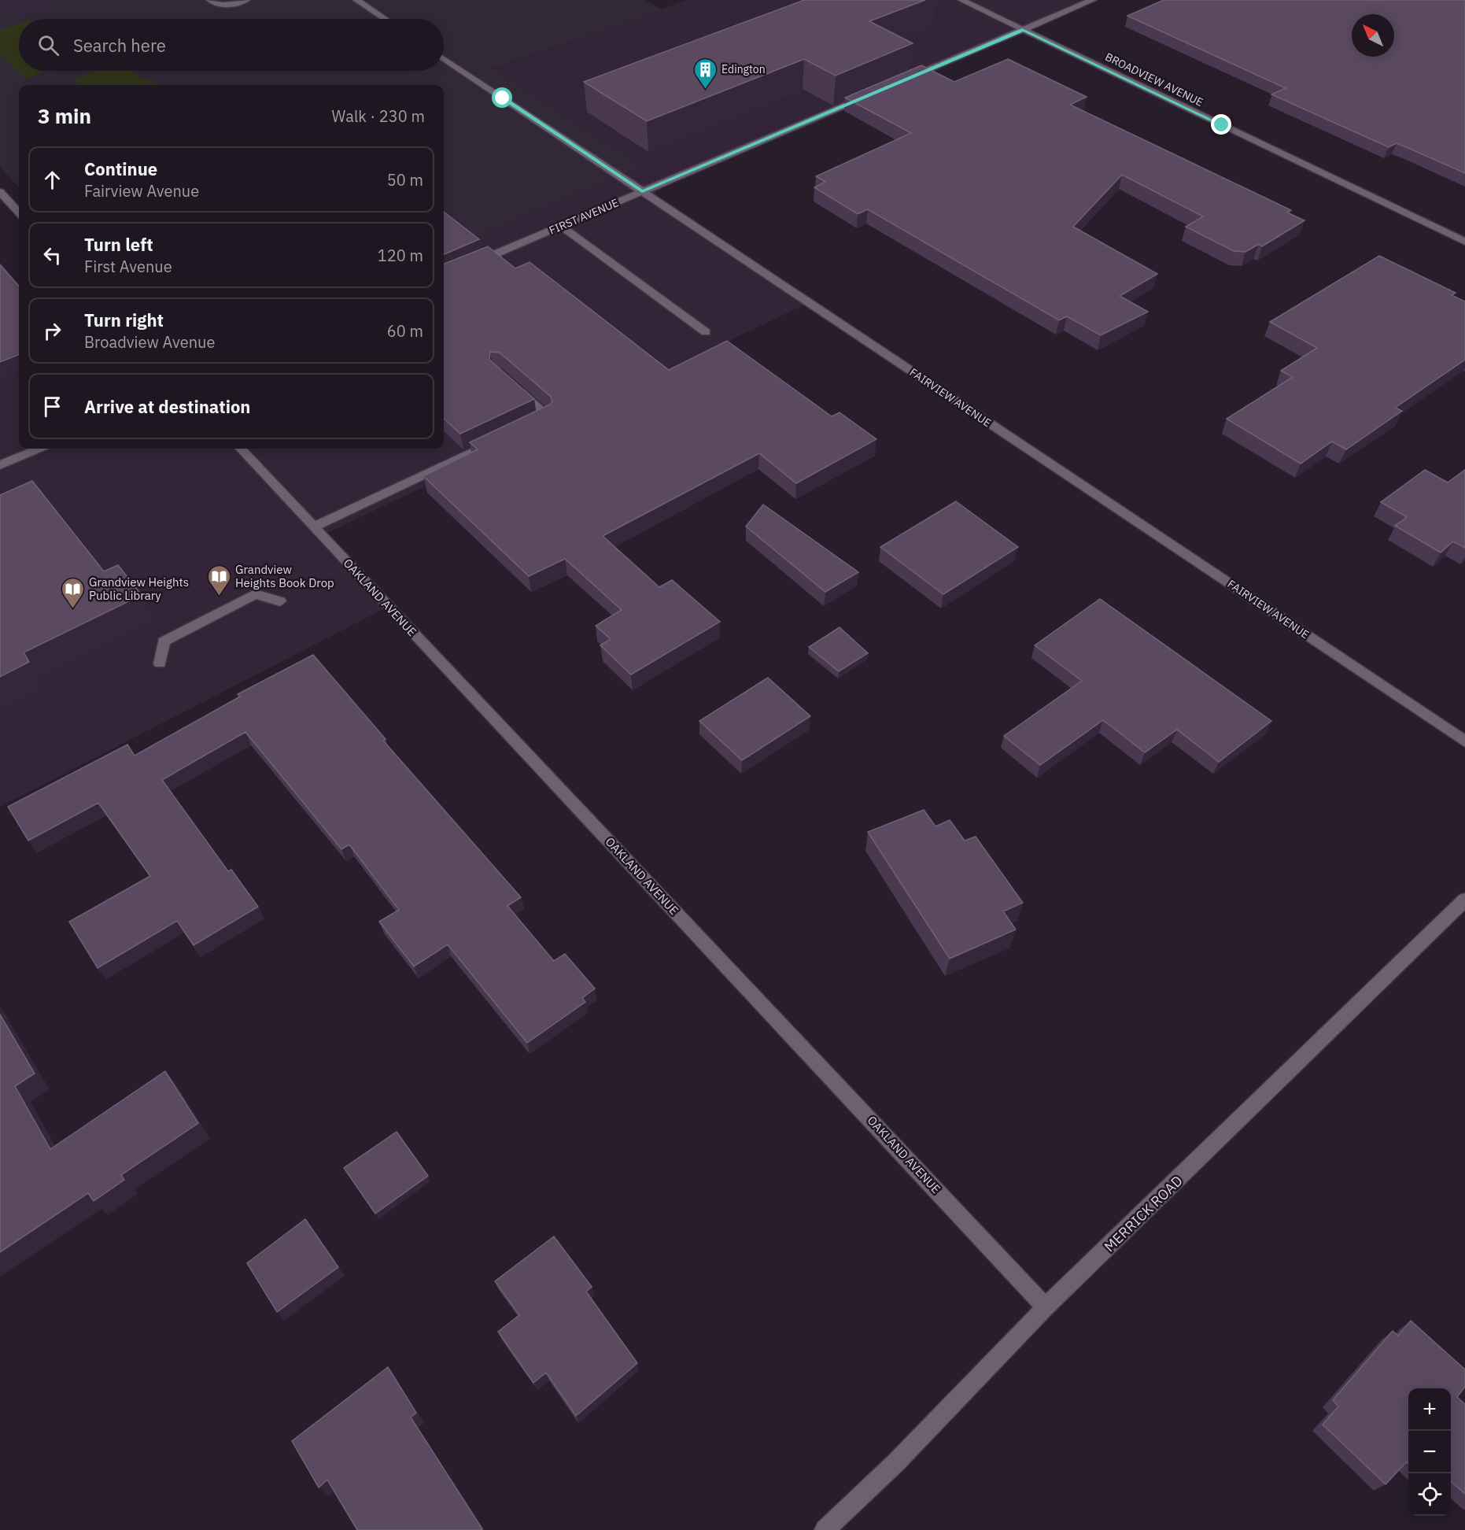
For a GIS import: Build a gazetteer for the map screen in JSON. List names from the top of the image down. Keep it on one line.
{"streets":{"street":["BROADVIEW AVENUE","FIRST AVENUE","FAIRVIEW AVENUE","OAKLAND AVENUE","MERRICK ROAD"]},"crossings":[["FIRST AVENUE","FAIRVIEW AVENUE"],["OAKLAND AVENUE","MERRICK ROAD"]],"places":{"building":["Edington"],"library":["Grandview Heights Book Drop","Grandview Heights Public Library"]},"north":"top left","page":{"search":"Search here","heading":["3 min","Walk · 230 m"],"list":[["Continue","Fairview Avenue","50 m"],["Turn left","First Avenue","120 m"],["Turn right","Broadview Avenue","60 m"],"Arrive at destination"],"map_buttons":["+","−"]}}
